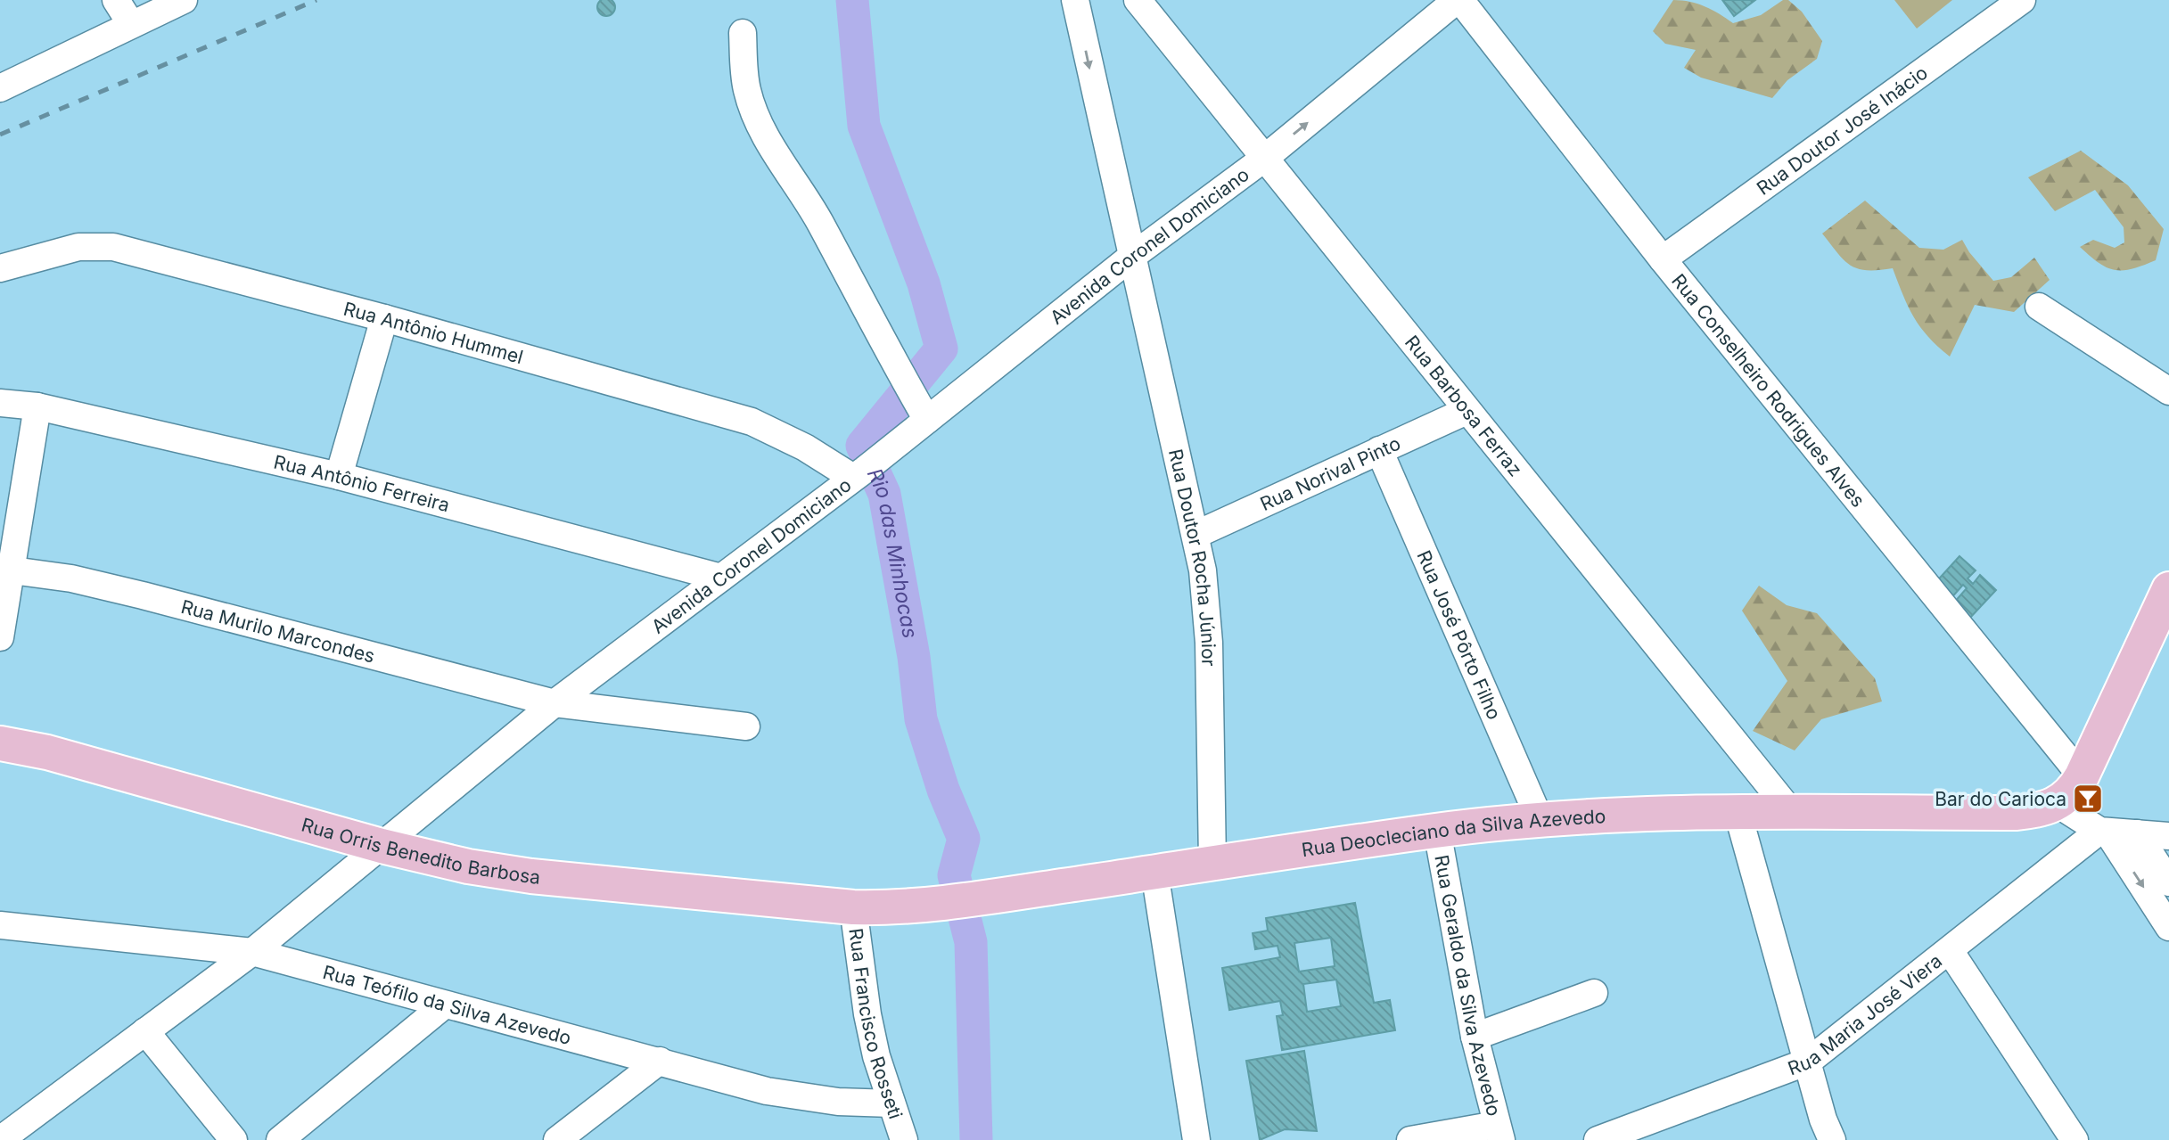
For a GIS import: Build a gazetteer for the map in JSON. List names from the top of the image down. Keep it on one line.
{"streets":{"main road":["Rua Deocleciano da Silva Azevedo","Rua Orris Benedito Barbosa"],"street":["Rua Doutor José Inácio","Avenida Coronel Domiciano","Rua Antônio Hummel","Rua Conselheiro Rodrigues Alves","Rua Barbosa Ferraz","Rua Norival Pinto","Rua Antônio Ferreira","Rua Doutor Rocha Júnior","Rua Murilo Marcondes","Rua José Pôrto Filho","Rua Geraldo da Silva Azevedo","Rua Teófilo da Silva Azevedo","Rua Maria José Viera","Rua Francisco Rosseti"]},"crossings":[["Rua Doutor José Inácio","Rua Conselheiro Rodrigues Alves"],["Avenida Coronel Domiciano","Rua Antônio Hummel"],["Avenida Coronel Domiciano","Rua Conselheiro Rodrigues Alves"],["Avenida Coronel Domiciano","Rua Barbosa Ferraz"],["Avenida Coronel Domiciano","Rua Antônio Ferreira"],["Avenida Coronel Domiciano","Rua Doutor Rocha Júnior"],["Avenida Coronel Domiciano","Rua Murilo Marcondes"],["Avenida Coronel Domiciano","Rua Orris Benedito Barbosa"],["Avenida Coronel Domiciano","Rua Teófilo da Silva Azevedo"],["Rua Barbosa Ferraz","Rua Norival Pinto"],["Rua Barbosa Ferraz","Rua Deocleciano da Silva Azevedo"],["Rua Norival Pinto","Rua Doutor Rocha Júnior"],["Rua Norival Pinto","Rua José Pôrto Filho"],["Rua Doutor Rocha Júnior","Rua Deocleciano da Silva Azevedo"],["Rua José Pôrto Filho","Rua Deocleciano da Silva Azevedo"],["Rua Deocleciano da Silva Azevedo","Rua Orris Benedito Barbosa"],["Rua Deocleciano da Silva Azevedo","Rua Geraldo da Silva Azevedo"],["Rua Deocleciano da Silva Azevedo","Rua Francisco Rosseti"],["Rua Orris Benedito Barbosa","Rua Francisco Rosseti"],["Rua Teófilo da Silva Azevedo","Rua Francisco Rosseti"]],"water":["Rio das Minhocas"],"places":{"bar":["Bar do Carioca"]}}
